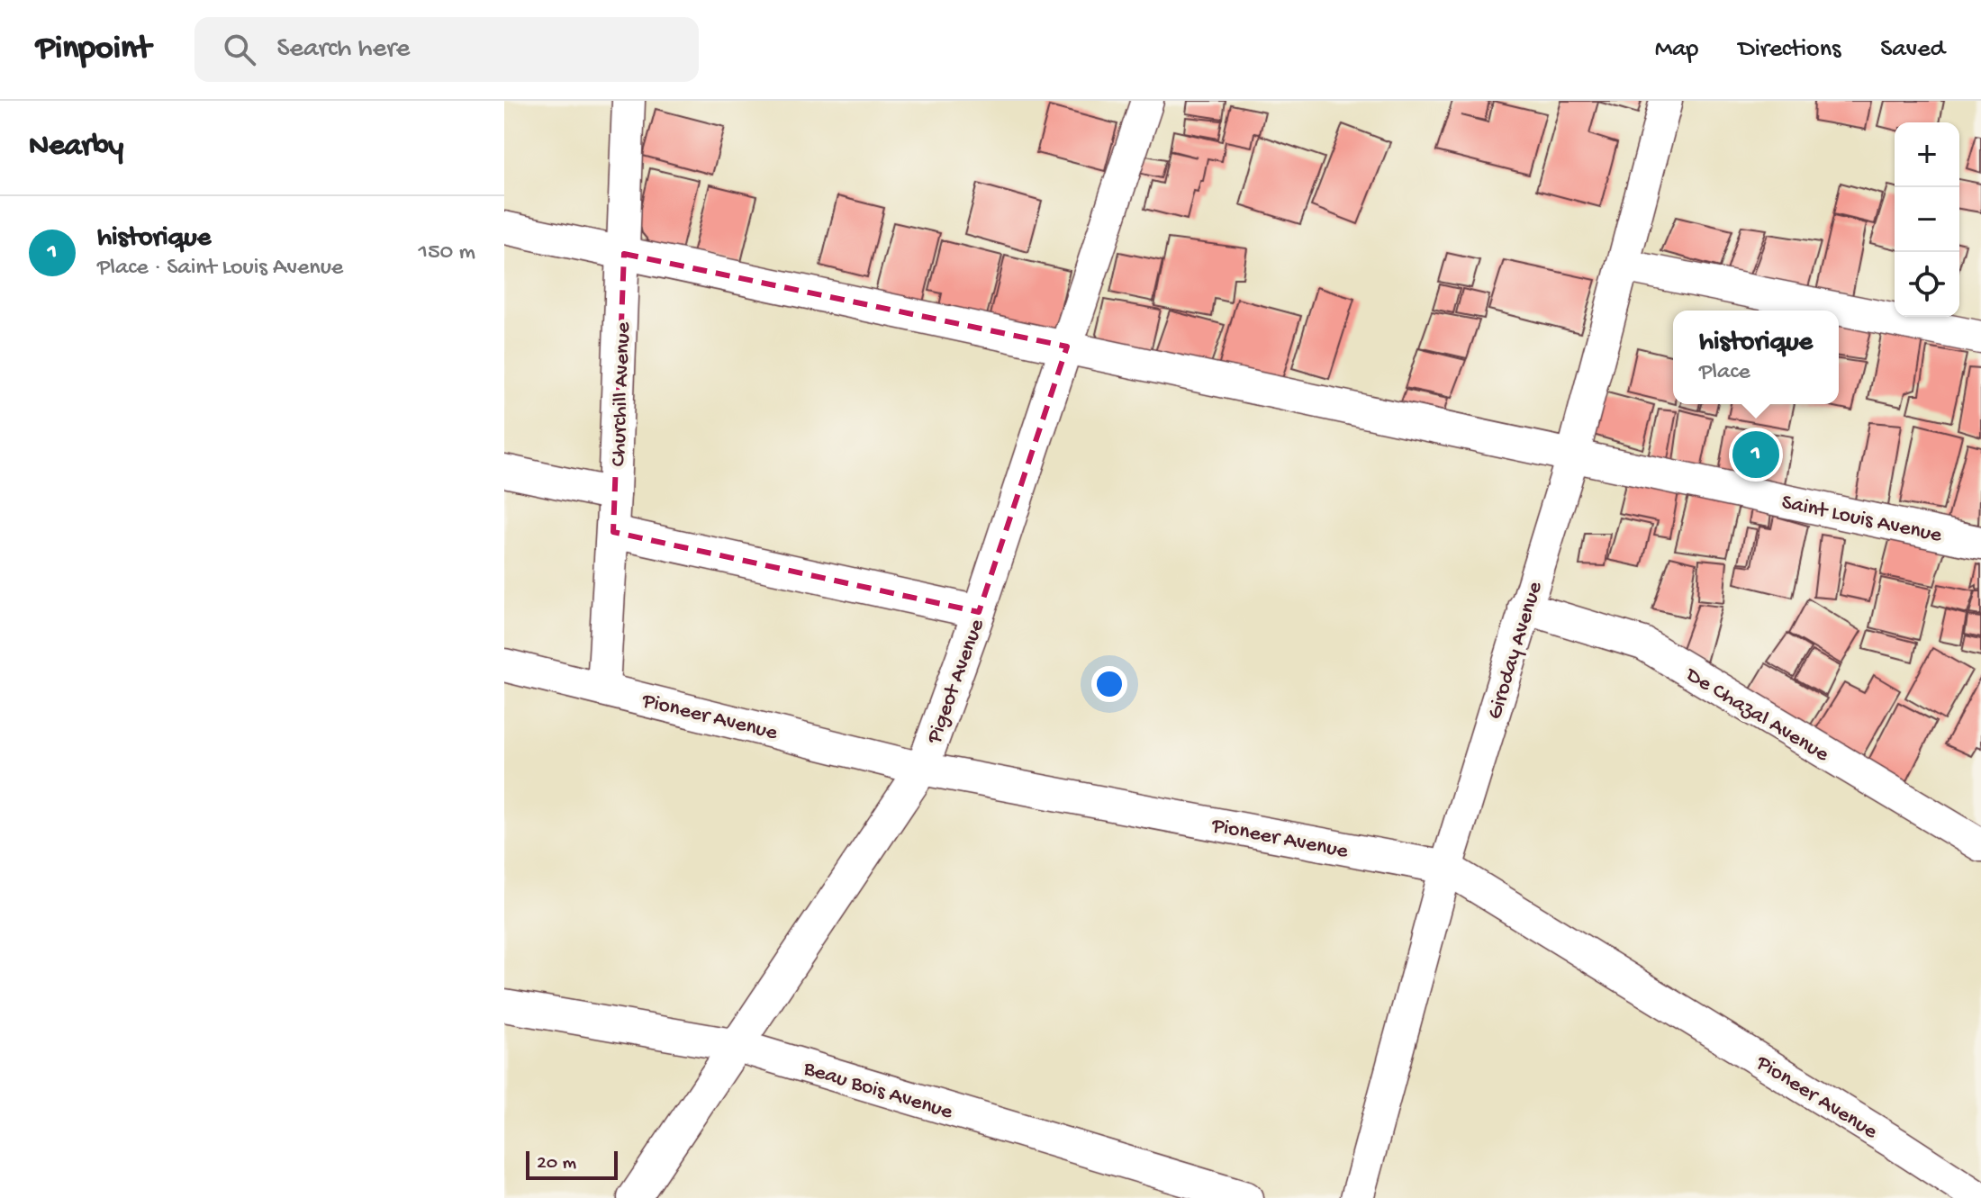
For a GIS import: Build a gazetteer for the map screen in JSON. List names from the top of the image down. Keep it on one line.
{"streets":{"street":["Churchill Avenue","Saint Louis Avenue","Giroday Avenue","Pigeot Avenue","De Chazal Avenue","Pioneer Avenue","Beau Bois Avenue"]},"crossings":[["Churchill Avenue","Saint Louis Avenue"],["Churchill Avenue","Pioneer Avenue"],["Saint Louis Avenue","Giroday Avenue"],["Saint Louis Avenue","Pigeot Avenue"],["Giroday Avenue","De Chazal Avenue"],["Giroday Avenue","Pioneer Avenue"],["Pigeot Avenue","Pioneer Avenue"],["Pigeot Avenue","Beau Bois Avenue"]],"scale_bar":"20 m","page":{"header":"Pinpoint","search":"Search here","nav":["Map","Directions","Saved"],"heading":"Nearby","map_buttons":["+","−"],"list":[{"mark":"1","name":"historique","note":"Place · Saint Louis Avenue","value":"150 m"}],"popup":["historique","Place"],"pins":"1","scale":"20 m"}}
